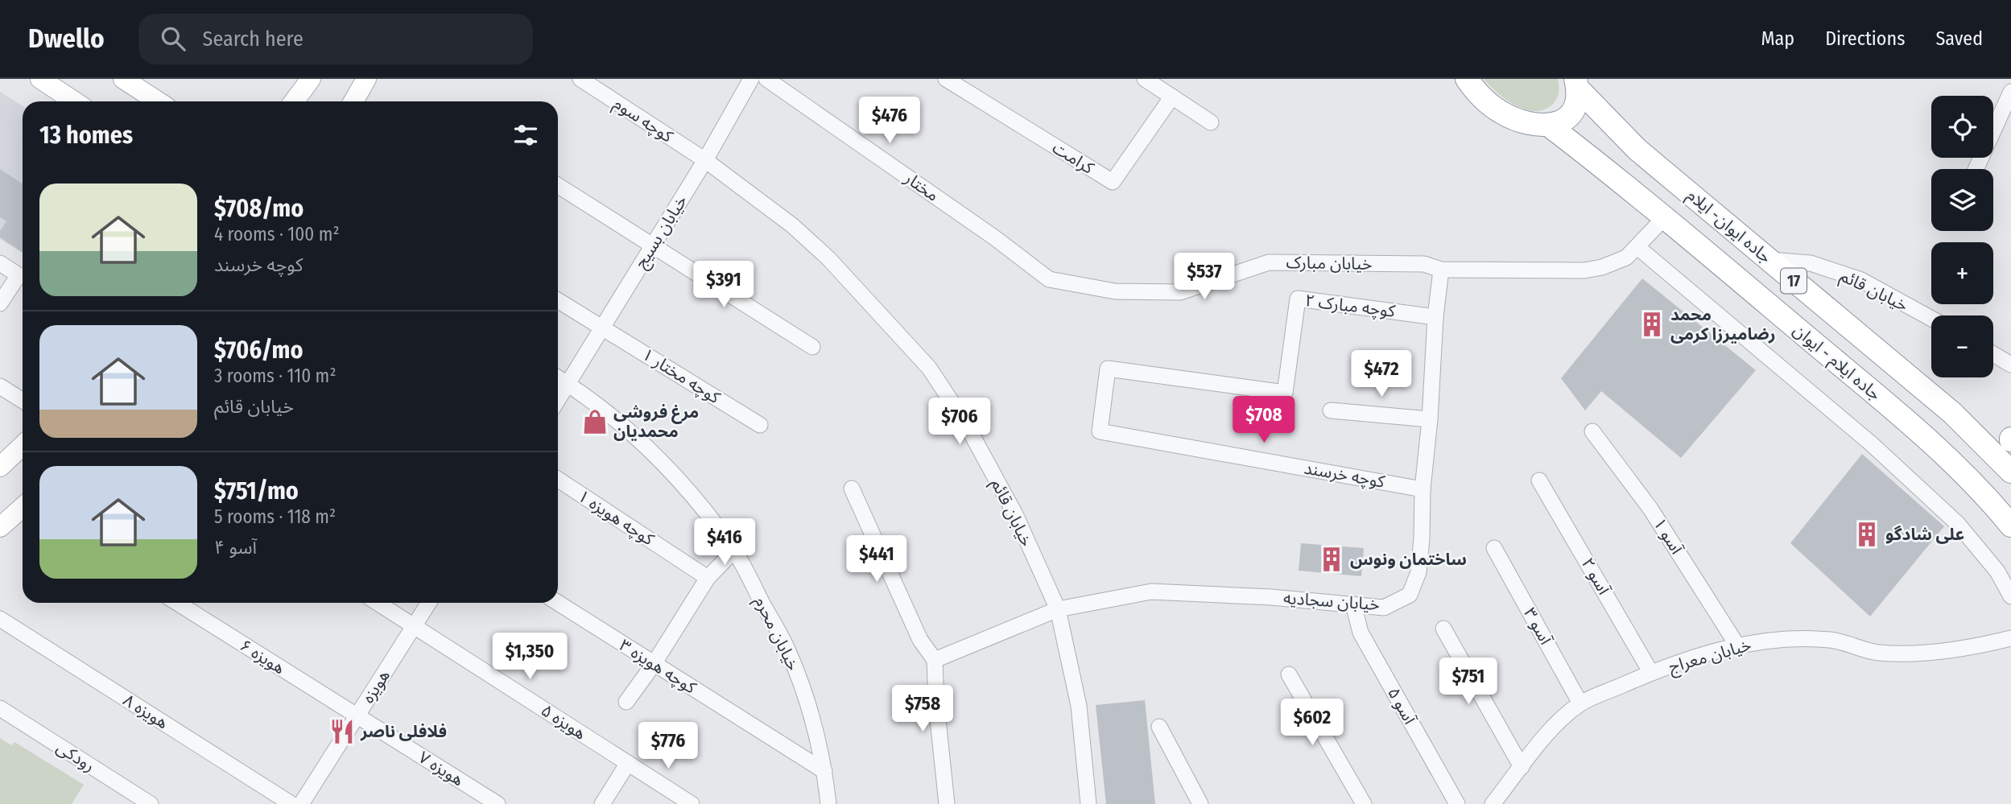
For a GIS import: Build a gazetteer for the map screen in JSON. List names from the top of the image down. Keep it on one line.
{"streets":{"highway":["جاده ایوان- ایلام","17","جاده ایلام - ایوان"],"street":["کوچه سوم","کرامت","مختار","خیابان بسیج","خیابان مبارک","خیابان قائم","کوچه مبارک ۲","کوچه مختار ۱","کوچه خرسند","کوچه هویزه ۱","آسو ۱","آسو ۲","خیابان سجادیه","آسو ۳","خیابان محرم","خیابان معراج","هویزه ۶","کوچه هویزه ۳","هویزه","آسو ۵","هویزه ۸","هویزه ۵","رودکی","هویزه ۷"]},"crossings":[["کوچه سوم","خیابان بسیج"],["کوچه سوم","خیابان قائم"],["مختار","خیابان مبارک"],["جاده ایوان- ایلام","17"],["جاده ایوان- ایلام","خیابان قائم"],["خیابان بسیج","خیابان قائم"],["خیابان بسیج","کوچه مختار ۱"],["خیابان بسیج","خیابان محرم"],["خیابان مبارک","جاده ایلام - ایوان"],["خیابان مبارک","خیابان سجادیه"],["17","جاده ایلام - ایوان"],["خیابان قائم","خیابان سجادیه"],["کوچه مبارک ۲","کوچه خرسند"],["کوچه مبارک ۲","خیابان سجادیه"],["کوچه خرسند","خیابان سجادیه"],["آسو ۱","خیابان معراج"],["آسو ۲","خیابان معراج"],["خیابان سجادیه","آسو ۵"],["آسو ۳","خیابان معراج"],["خیابان محرم","کوچه هویزه ۳"],["هویزه ۶","هویزه"],["هویزه ۶","هویزه ۷"],["هویزه","هویزه ۵"],["هویزه","هویزه ۷"]],"places":{"building":["محمد رضامیرزا کرمی","علی شادگو","ساختمان ونوس"],"shop":["مرغ فروشی محمدیان"],"restaurant":["فلافلی ناصر"]},"page":{"header":"Dwello","search":"Search here","nav":["Map","Directions","Saved"],"map_buttons":["+","−"],"price":["$476","$537","$391","$472","$708","$706","$416","$441","$1,350","$751","$758","$602","$776"],"heading":"13 homes","list":[{"name":"$708/mo","note":"4 rooms · 100 m² · کوچه خرسند"},{"name":"$706/mo","note":"3 rooms · 110 m² · خیابان قائم"},{"name":"$751/mo","note":"5 rooms · 118 m² · آسو ۴"}]}}
